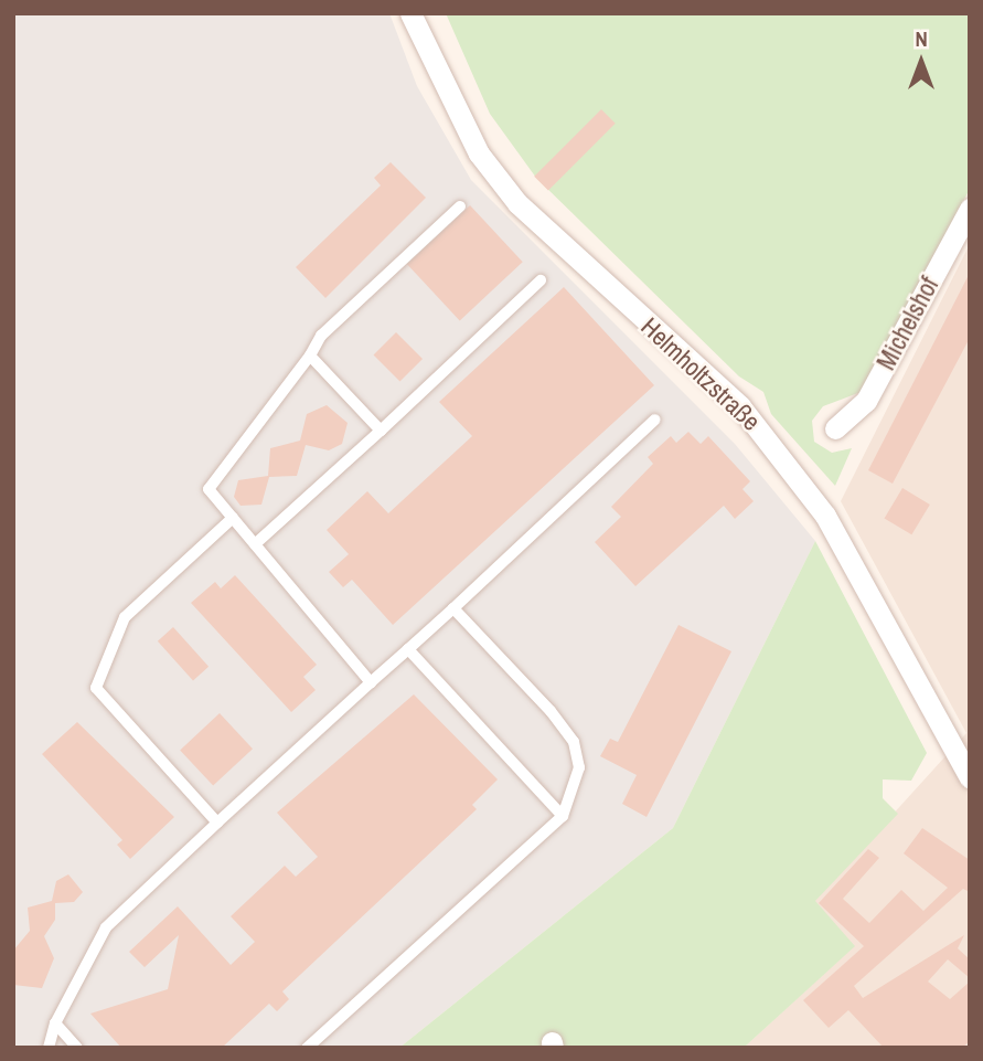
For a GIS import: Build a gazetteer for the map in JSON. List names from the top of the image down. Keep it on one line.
{"streets":{"street":["Michelshof","Helmholtzstraße"]},"north":"top"}
